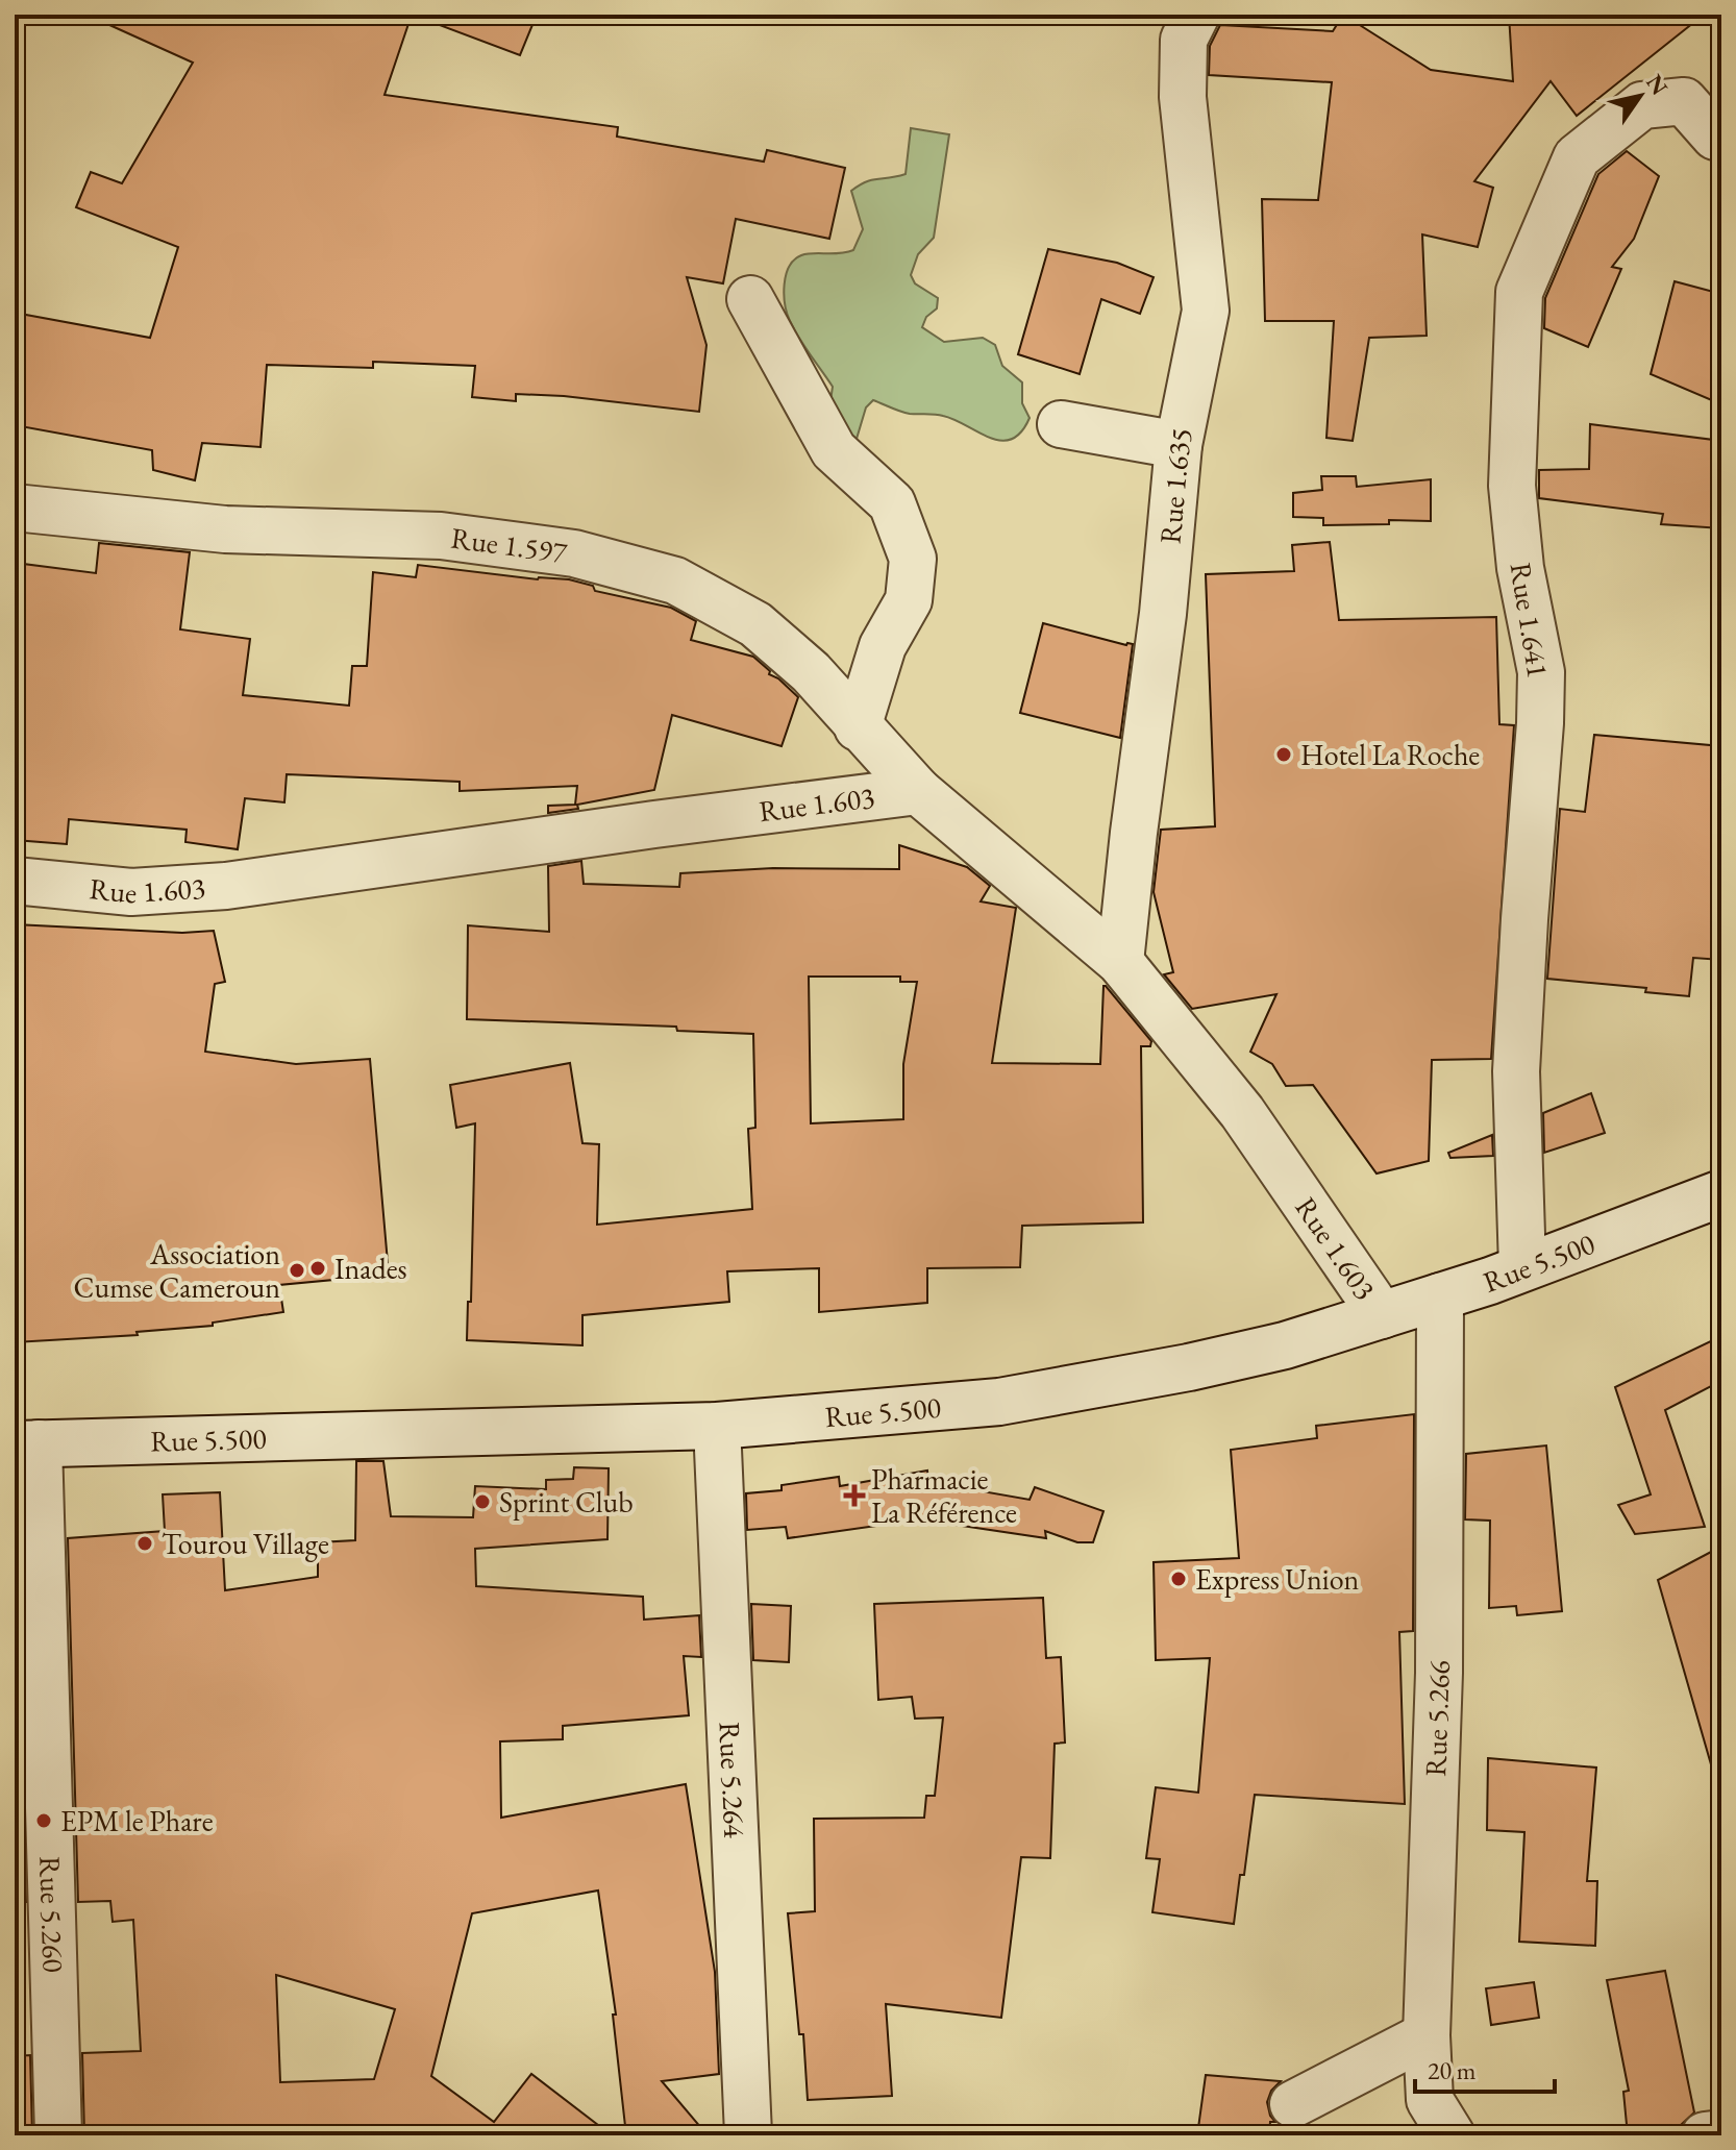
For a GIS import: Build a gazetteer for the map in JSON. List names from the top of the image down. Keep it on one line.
{"streets":{"street":["Rue 1.635","Rue 1.597","Rue 1.641","Rue 1.603","Rue 5.500","Rue 5.266","Rue 5.264","Rue 5.260"]},"crossings":[["Rue 1.635","Rue 1.603"],["Rue 1.597","Rue 1.603"],["Rue 1.641","Rue 5.500"],["Rue 1.603","Rue 5.500"],["Rue 5.500","Rue 5.266"],["Rue 5.500","Rue 5.264"],["Rue 5.500","Rue 5.260"]],"places":{"other":["Hotel La Roche","Inades","Association Cumse Cameroun","Sprint Club","Tourou Village","Express Union","EPM le Phare"],"health":["Pharmacie La Référence"]},"scale_bar":"20 m","north":"top right"}
